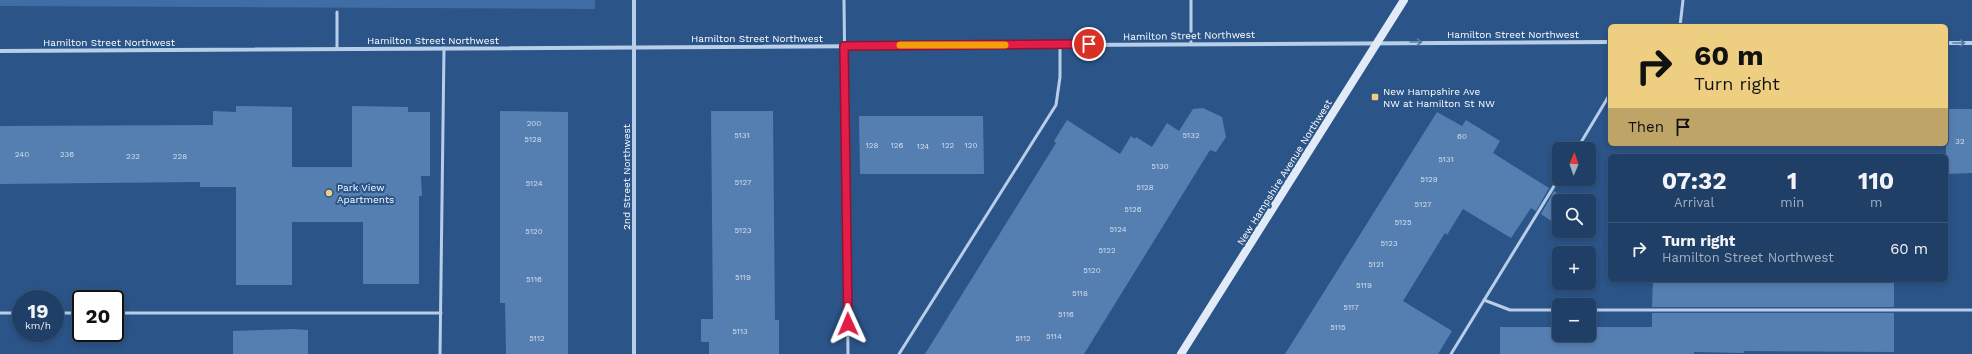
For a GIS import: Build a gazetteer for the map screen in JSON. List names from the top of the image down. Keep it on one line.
{"streets":{"main road":["New Hampshire Avenue Northwest"],"street":["Hamilton Street Northwest","2nd Street Northwest"]},"crossings":[["Hamilton Street Northwest","New Hampshire Avenue Northwest"],["Hamilton Street Northwest","2nd Street Northwest"]],"places":{"transit":["New Hampshire Ave NW at Hamilton St NW"],"other":["Park View Apartments"]},"house_numbers":["200","5131","5132","60","5128","32","128","126","122","120","124","240","236","232","228","5131","5130","5129","5127","5124","5128","5127","5126","5125","5124","5123","5120","5123","5122","5121","5120","5119","5116","5119","5118","5117","5116","5115","5113","5114","5112","5112"],"north":"top","page":{"turn":["60 m","Turn right"],"then":"Then","map_buttons":["+","−"],"eta":["07:32","Arrival","1","min","110","m"],"list":[{"name":"Turn right","note":"Hamilton Street Northwest","value":"60 m"}],"speed":"19 km/h","limit":"20"}}
